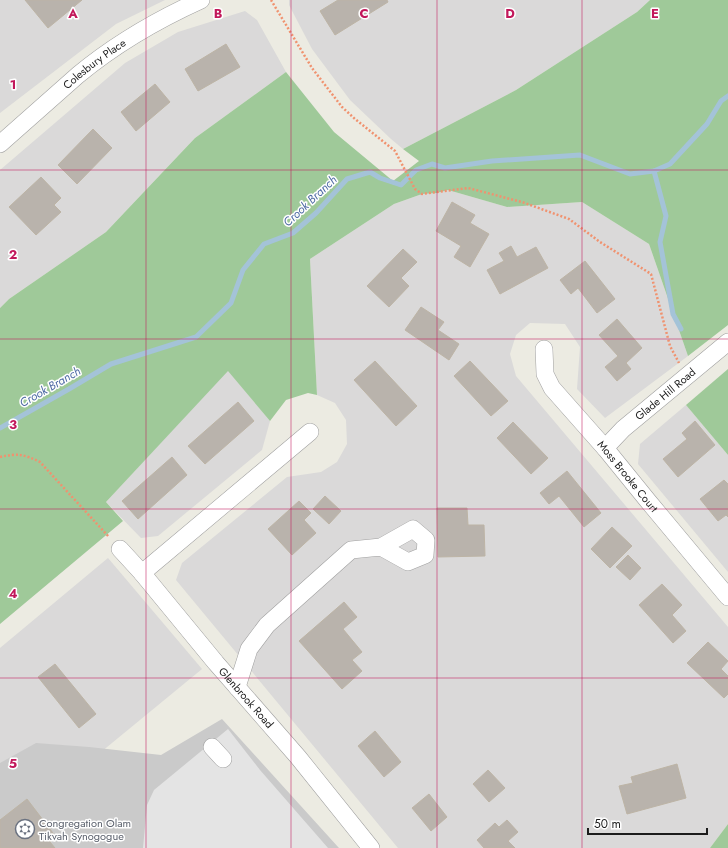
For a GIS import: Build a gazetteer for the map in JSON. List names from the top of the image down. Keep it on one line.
{"streets":{"street":["Colesbury Place","Glade Hill Road","Moss Brooke Court","Glenbrook Road"]},"crossings":[["Glade Hill Road","Moss Brooke Court"]],"water":["Crook Branch"],"places":{"synagogue":["Congregation Olam Tikvah Synogogue"]},"scale_bar":"50 m","grid":{"columns":["A","B","C","D","E"],"rows":["1","2","3","4","5"]}}
